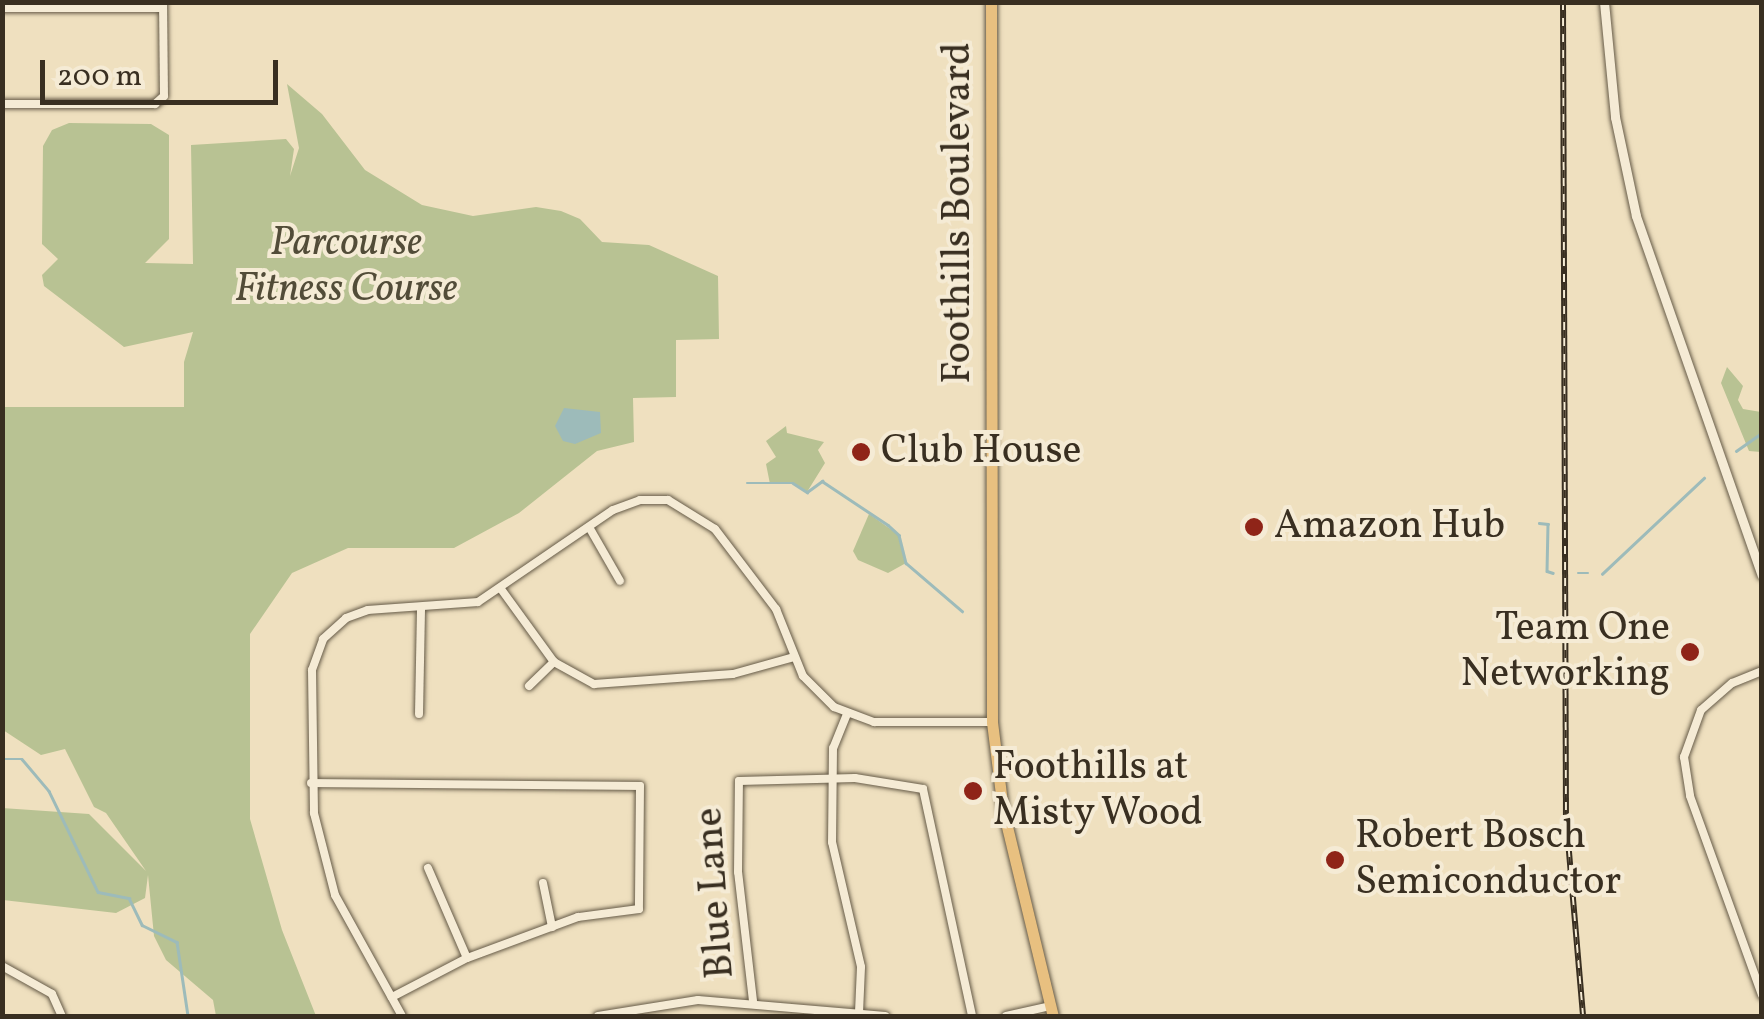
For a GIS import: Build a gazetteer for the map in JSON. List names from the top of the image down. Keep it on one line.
{"streets":{"main road":["Foothills Boulevard"],"street":["Blue Lane"]},"parks":["Parcourse Fitness Course"],"places":["Club House","Amazon Hub","Team One Networking","Foothills at Misty Wood","Robert Bosch Semiconductor"],"scale_bar":"200 m"}
